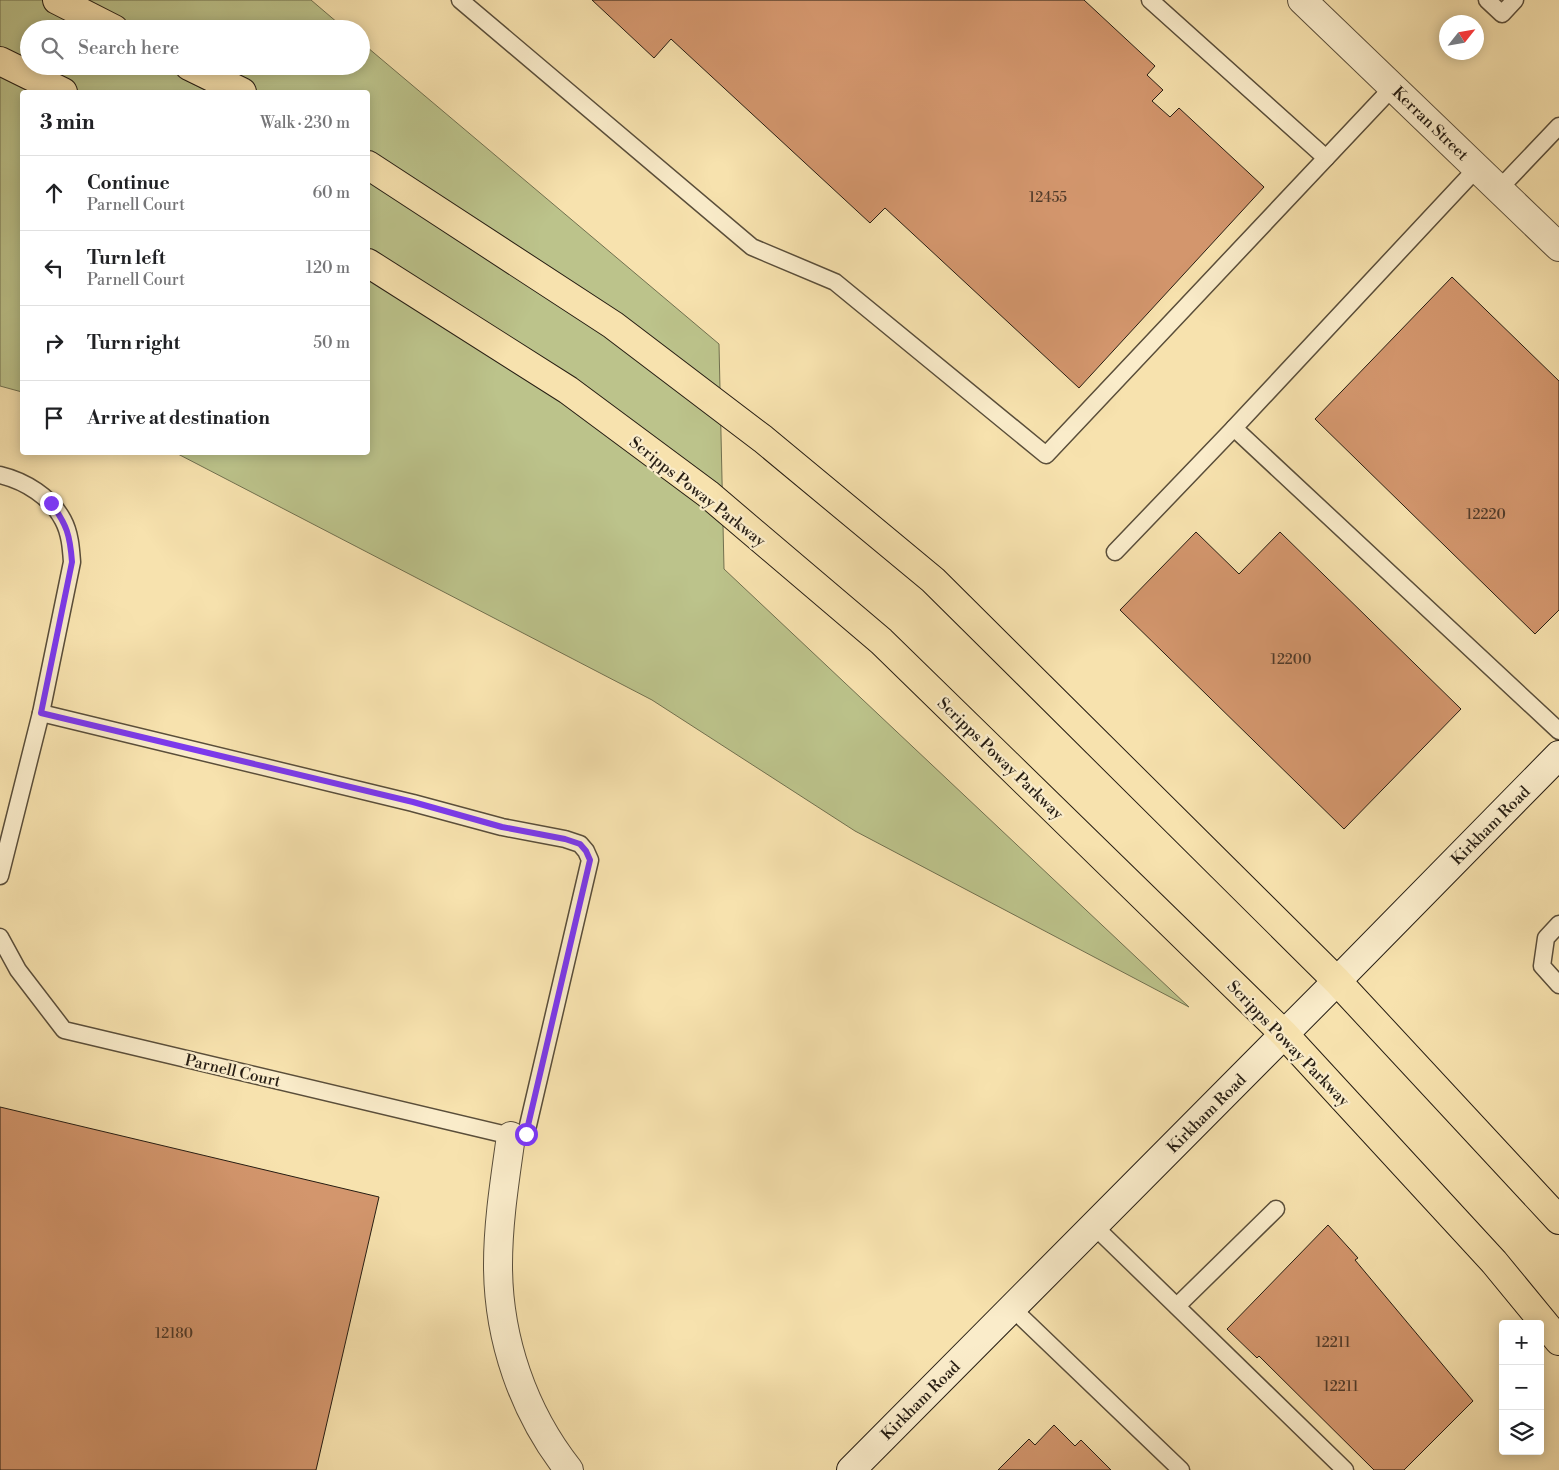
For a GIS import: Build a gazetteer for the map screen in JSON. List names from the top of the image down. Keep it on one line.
{"streets":{"main road":["Kerran Street","Scripps Poway Parkway","Kirkham Road"],"lane":["Parnell Court"]},"crossings":[["Scripps Poway Parkway","Kirkham Road"]],"house_numbers":["12455","12220","12200","12180","12211","12211"],"north":"top right","page":{"search":"Search here","heading":["3 min","Walk · 230 m"],"list":[["Continue","Parnell Court","60 m"],["Turn left","Parnell Court","120 m"],["Turn right","50 m"],"Arrive at destination"],"map_buttons":["+","−"]}}
